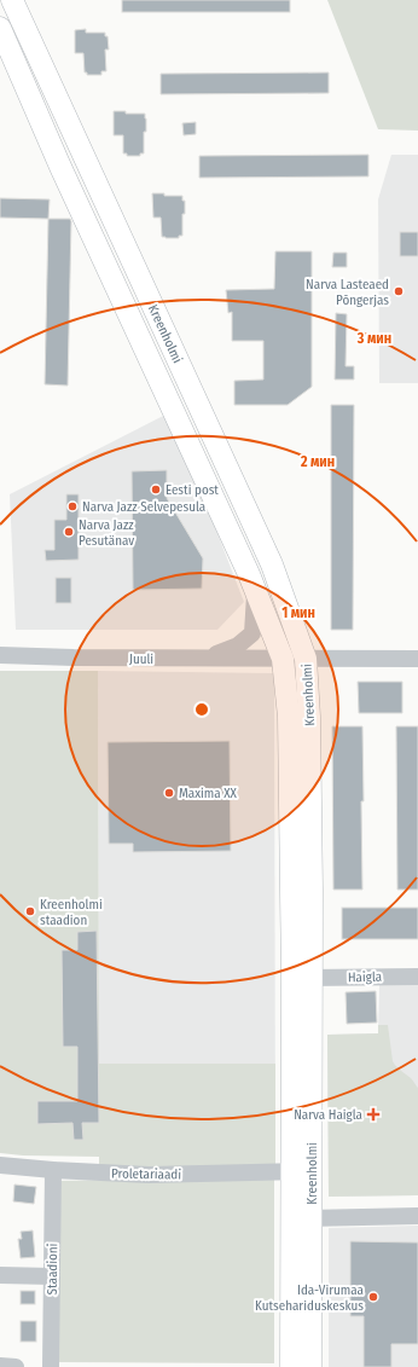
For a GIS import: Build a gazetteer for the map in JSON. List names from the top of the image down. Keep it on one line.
{"streets":{"main road":["Kreenholmi"],"street":["Juuli","Haigla","Proletariaadi","Staadioni"]},"crossings":[["Kreenholmi","Juuli"],["Kreenholmi","Haigla"],["Kreenholmi","Proletariaadi"],["Proletariaadi","Staadioni"]],"places":{"other":["Narva Lasteaed Põngerjas","Eesti post","Narva Jazz Selvepesula","Narva Jazz Pesutänav","Maxima XX","Kreenholmi staadion","Ida-Virumaa Kutsehariduskeskus"],"health":["Narva Haigla"]},"rings":["3 мин","2 мин","1 мин"]}
